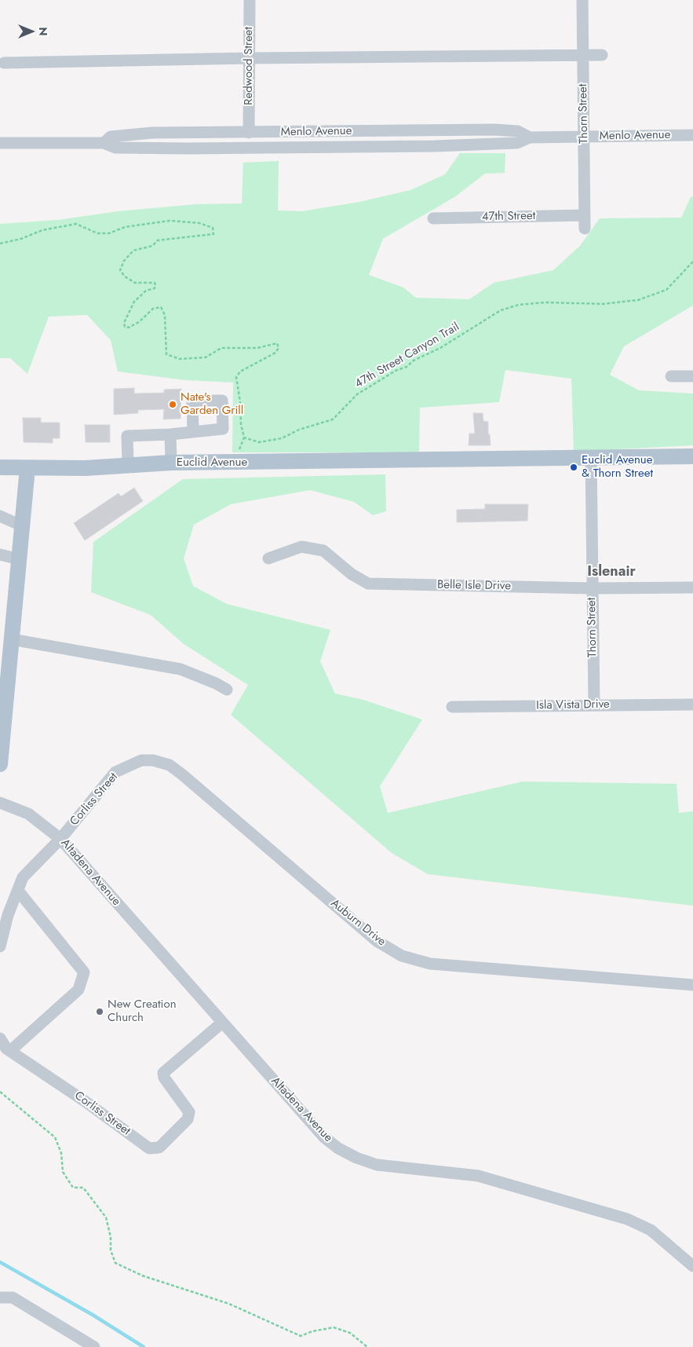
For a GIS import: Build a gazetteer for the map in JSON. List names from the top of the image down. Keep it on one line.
{"streets":{"main road":["Euclid Avenue"],"street":["Redwood Street","Thorn Street","Menlo Avenue","47th Street","Belle Isle Drive","Isla Vista Drive","Corliss Street","Altadena Avenue","Auburn Drive"],"path":["47th Street Canyon Trail"]},"crossings":[["Redwood Street","Menlo Avenue"],["Thorn Street","Menlo Avenue"],["Thorn Street","47th Street"],["Thorn Street","Euclid Avenue"],["Thorn Street","Belle Isle Drive"],["Thorn Street","Isla Vista Drive"],["Corliss Street","Altadena Avenue"],["Corliss Street","Auburn Drive"]],"districts":["Islenair"],"places":["Nate's Garden Grill","Euclid Avenue & Thorn Street","New Creation Church"],"north":"right"}
